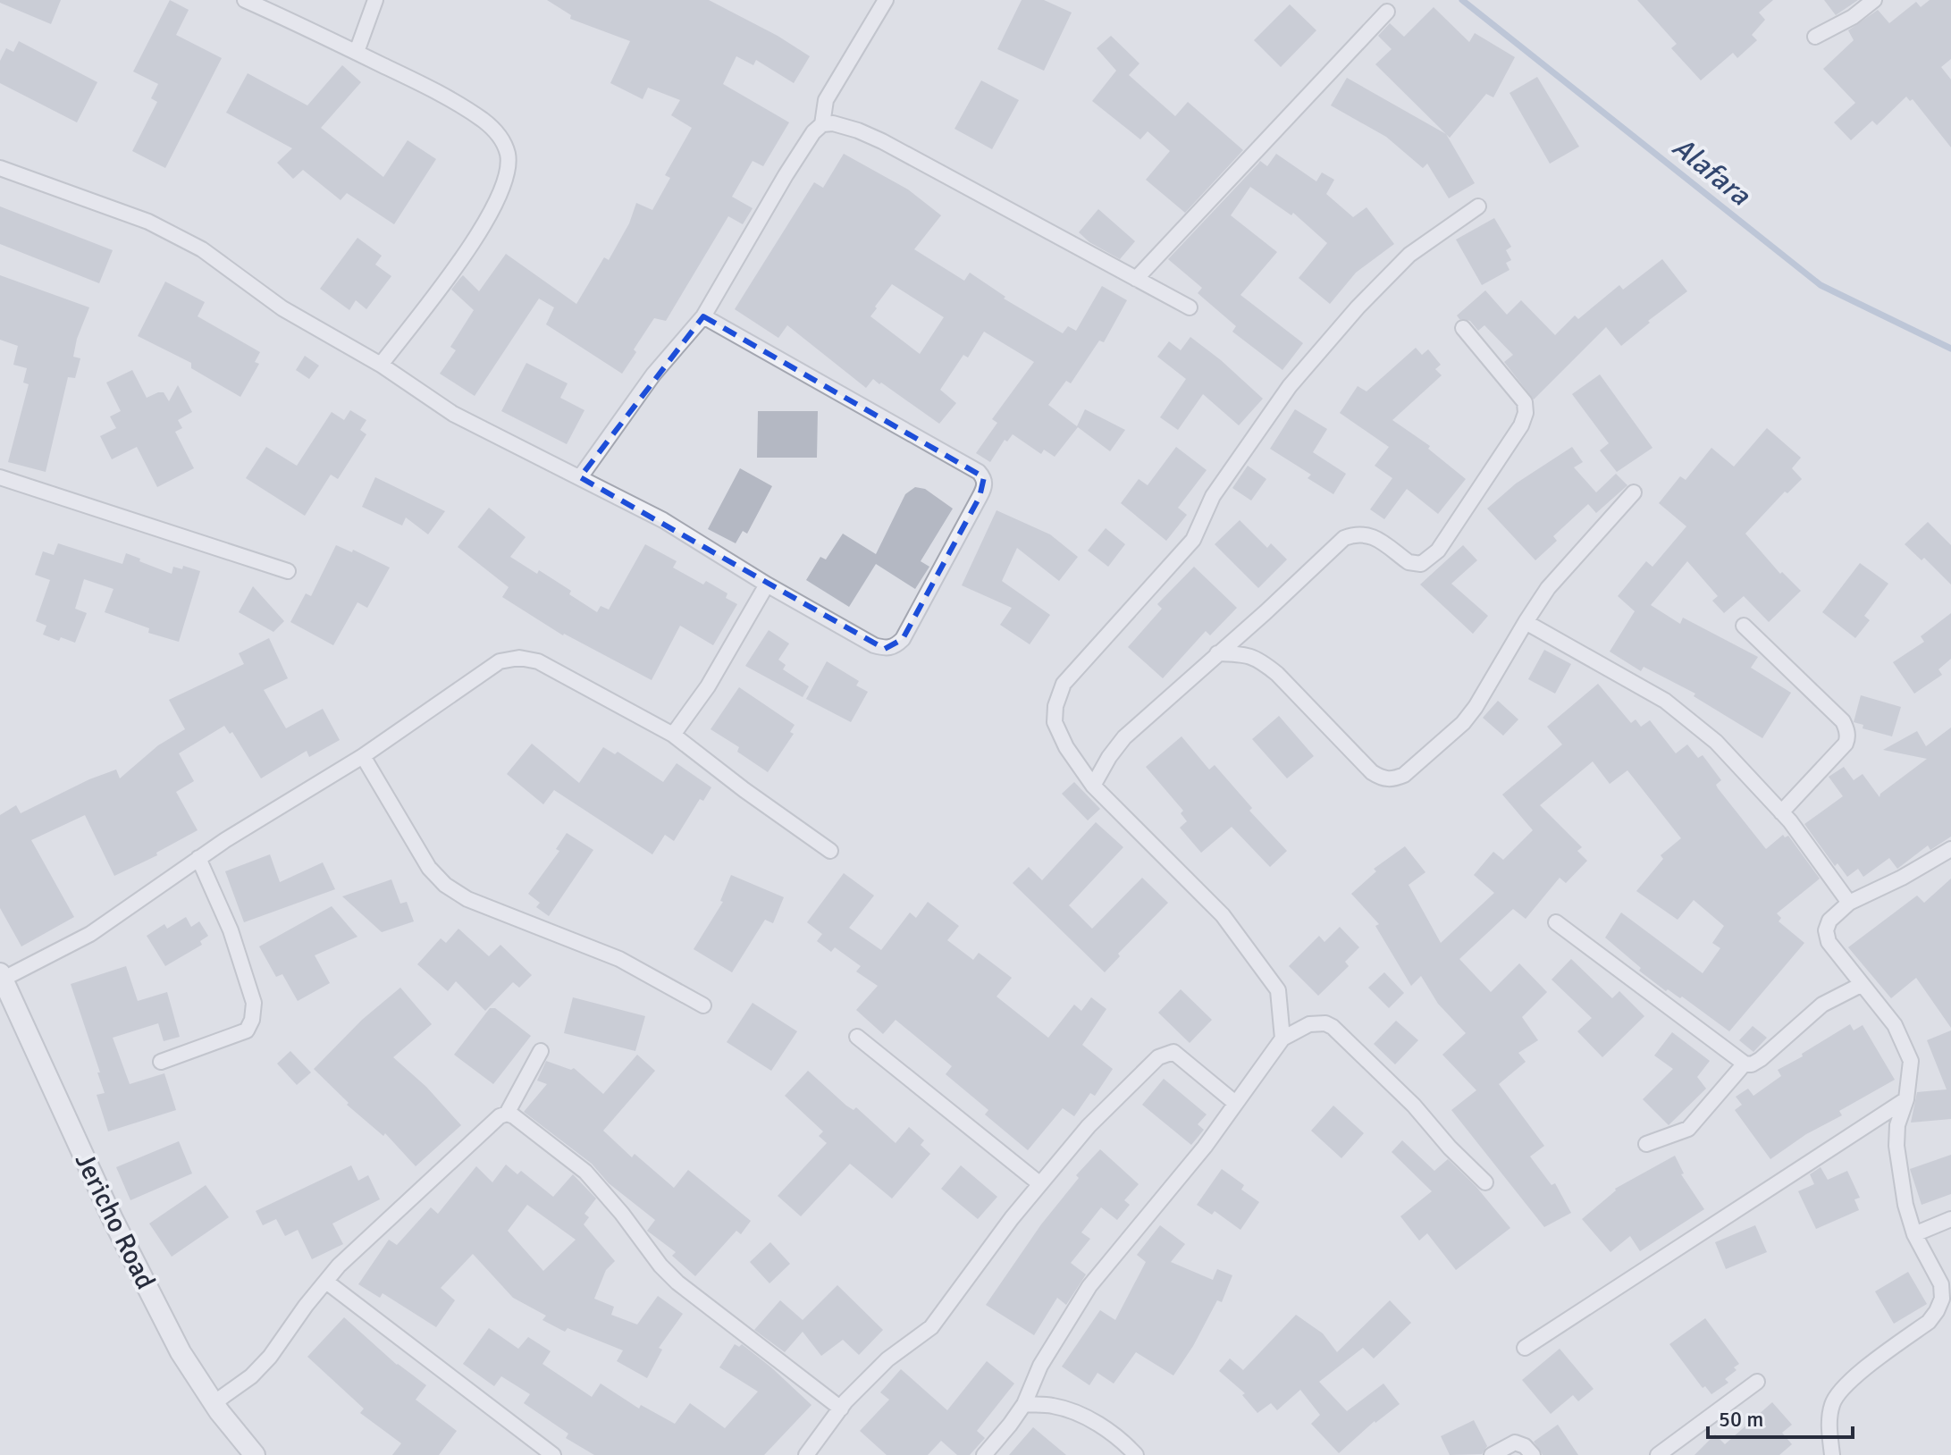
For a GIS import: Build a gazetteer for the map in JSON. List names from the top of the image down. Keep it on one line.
{"streets":{"street":["Jericho Road"]},"water":["Alafara"],"scale_bar":"50 m"}
